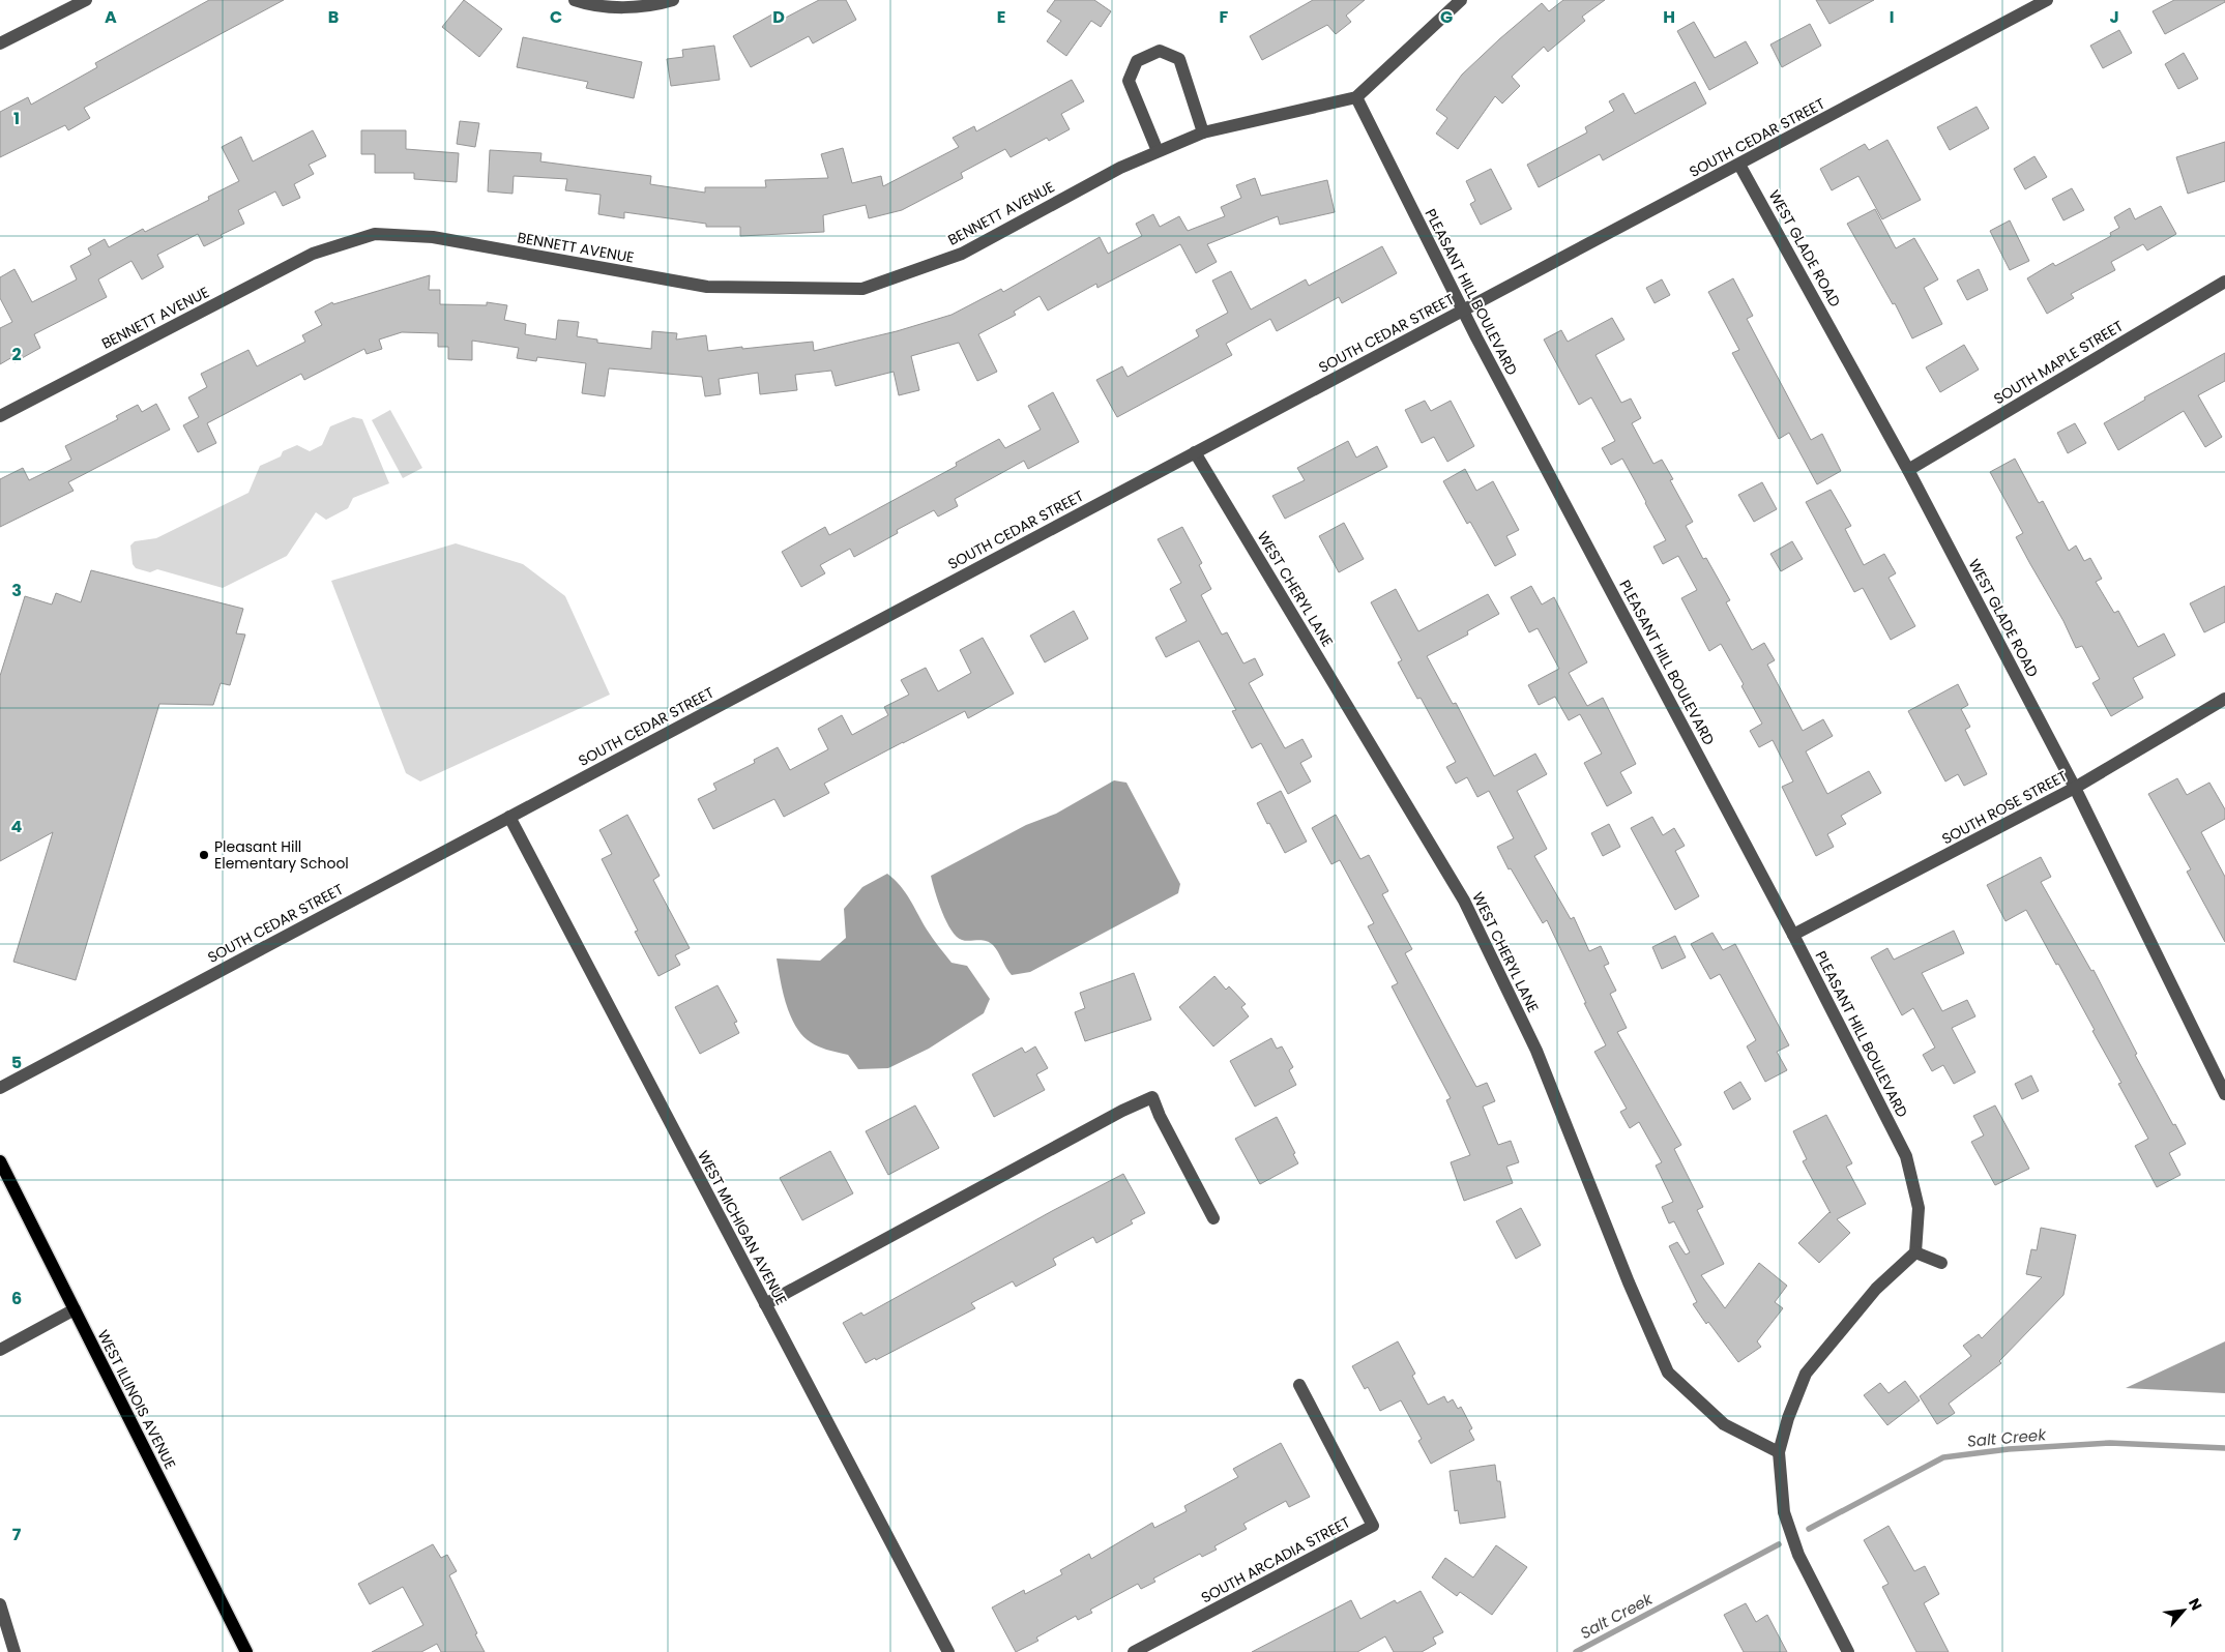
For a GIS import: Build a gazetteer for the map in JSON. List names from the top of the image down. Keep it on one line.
{"streets":{"main road":["WEST ILLINOIS AVENUE"],"street":["SOUTH CEDAR STREET","BENNETT AVENUE","WEST GLADE ROAD","PLEASANT HILL BOULEVARD","SOUTH MAPLE STREET","WEST CHERYL LANE","SOUTH ROSE STREET","WEST MICHIGAN AVENUE","SOUTH ARCADIA STREET"]},"crossings":[["SOUTH CEDAR STREET","WEST GLADE ROAD"],["SOUTH CEDAR STREET","PLEASANT HILL BOULEVARD"],["SOUTH CEDAR STREET","WEST CHERYL LANE"],["SOUTH CEDAR STREET","WEST MICHIGAN AVENUE"],["BENNETT AVENUE","PLEASANT HILL BOULEVARD"],["WEST GLADE ROAD","SOUTH MAPLE STREET"],["WEST GLADE ROAD","SOUTH ROSE STREET"],["PLEASANT HILL BOULEVARD","SOUTH ROSE STREET"]],"water":["Salt Creek"],"places":["Pleasant Hill Elementary School"],"north":"top right","grid":{"columns":["A","B","C","D","E","F","G","H","I","J"],"rows":["1","2","3","4","5","6","7"]}}
